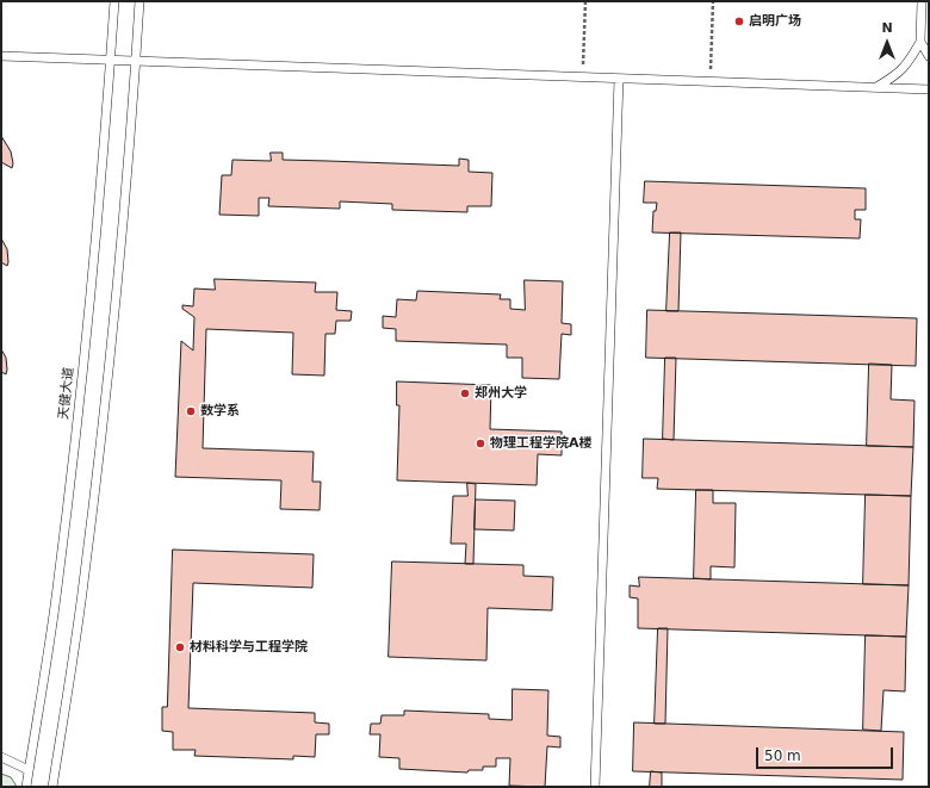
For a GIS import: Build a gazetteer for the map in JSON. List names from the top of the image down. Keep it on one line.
{"streets":{"lane":["天健大道"]},"places":["启明广场","郑州大学","数学系","物理工程学院A楼","材料科学与工程学院"],"scale_bar":"50 m","north":"top"}
